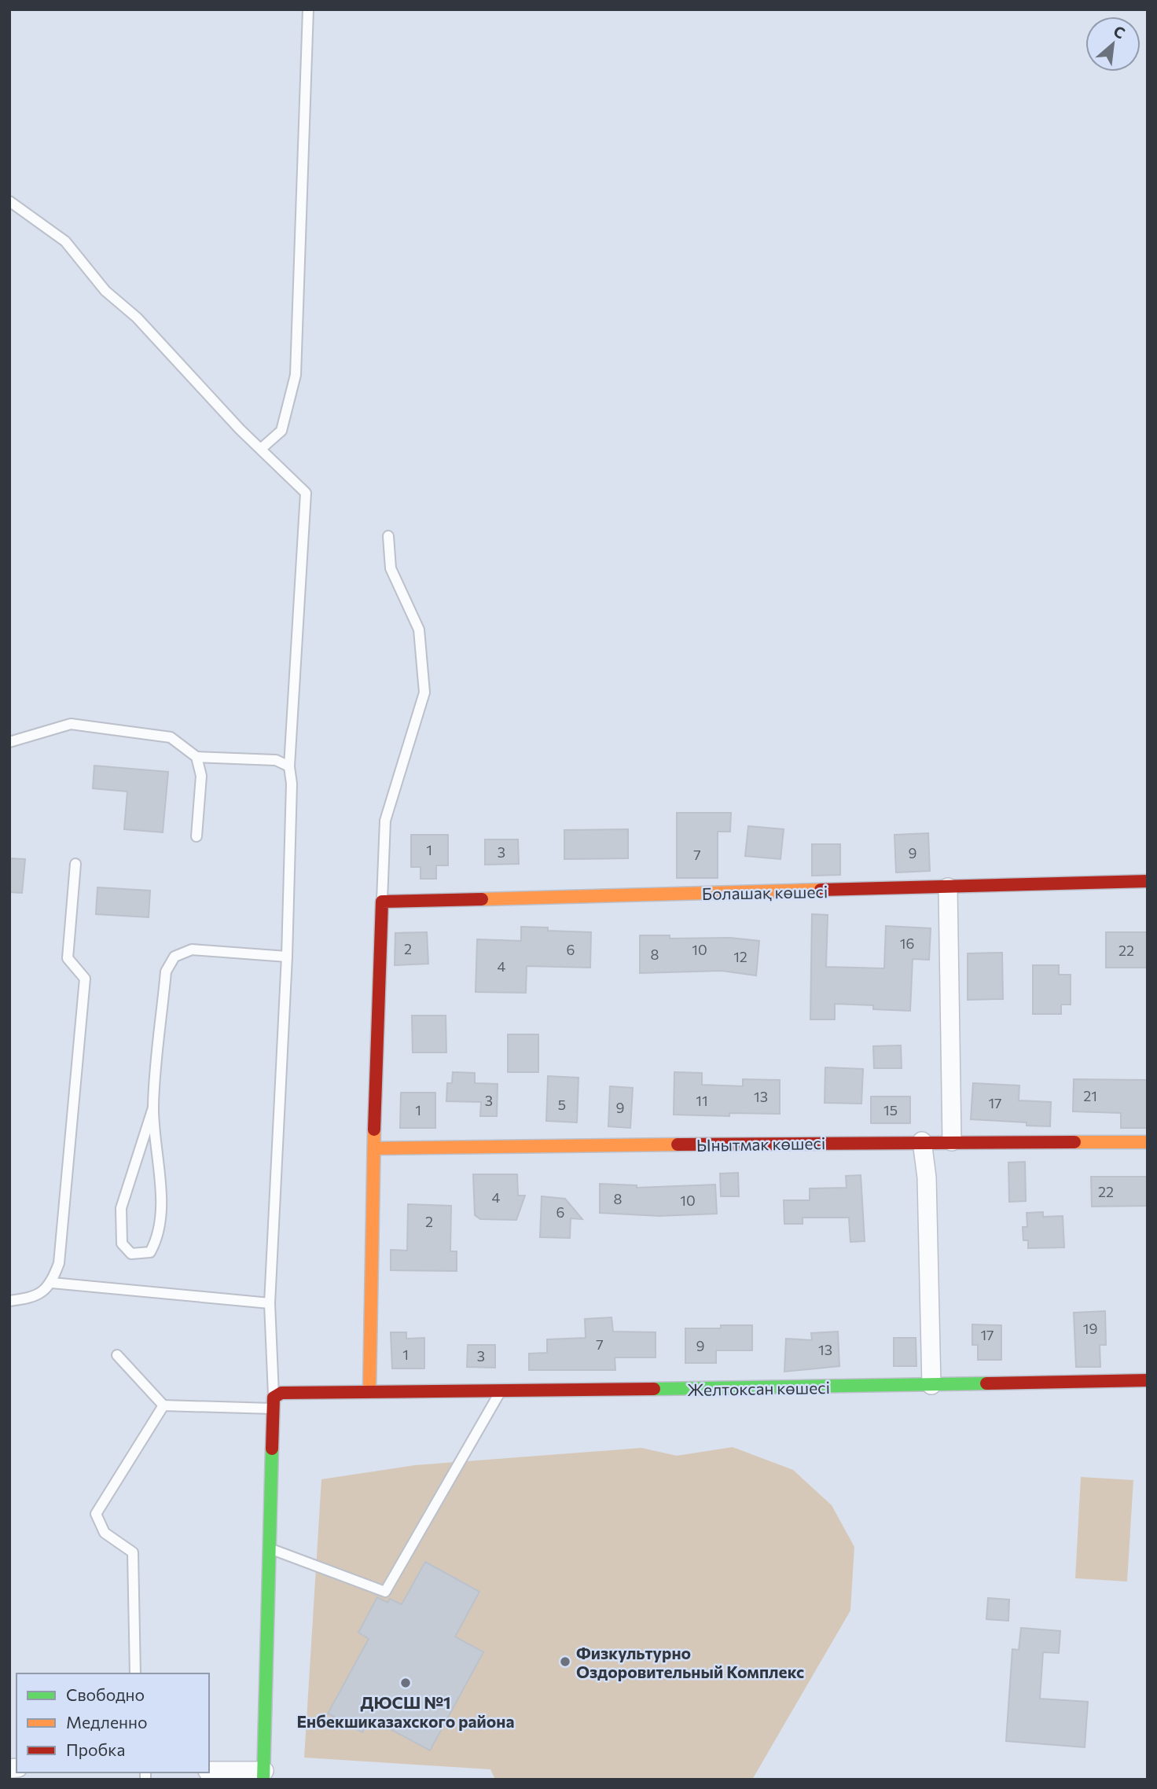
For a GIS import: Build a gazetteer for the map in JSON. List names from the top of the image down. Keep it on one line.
{"streets":{"street":["Болашақ көшесі","Ынытмак көшесі","Желтоксан көшесі"]},"places":["Физкультурно Оздоровительный Комплекс","ДЮСШ №1 Енбекшиказахского района"],"house_numbers":["1","3","9","7","16","2","6","10","22","8","12","4","21","13","3","11","17","5","9","1","15","22","4","8","10","6","2","19","17","7","9","13","1","3"],"legend":["Свободно","Медленно","Пробка"],"north":"top right"}
